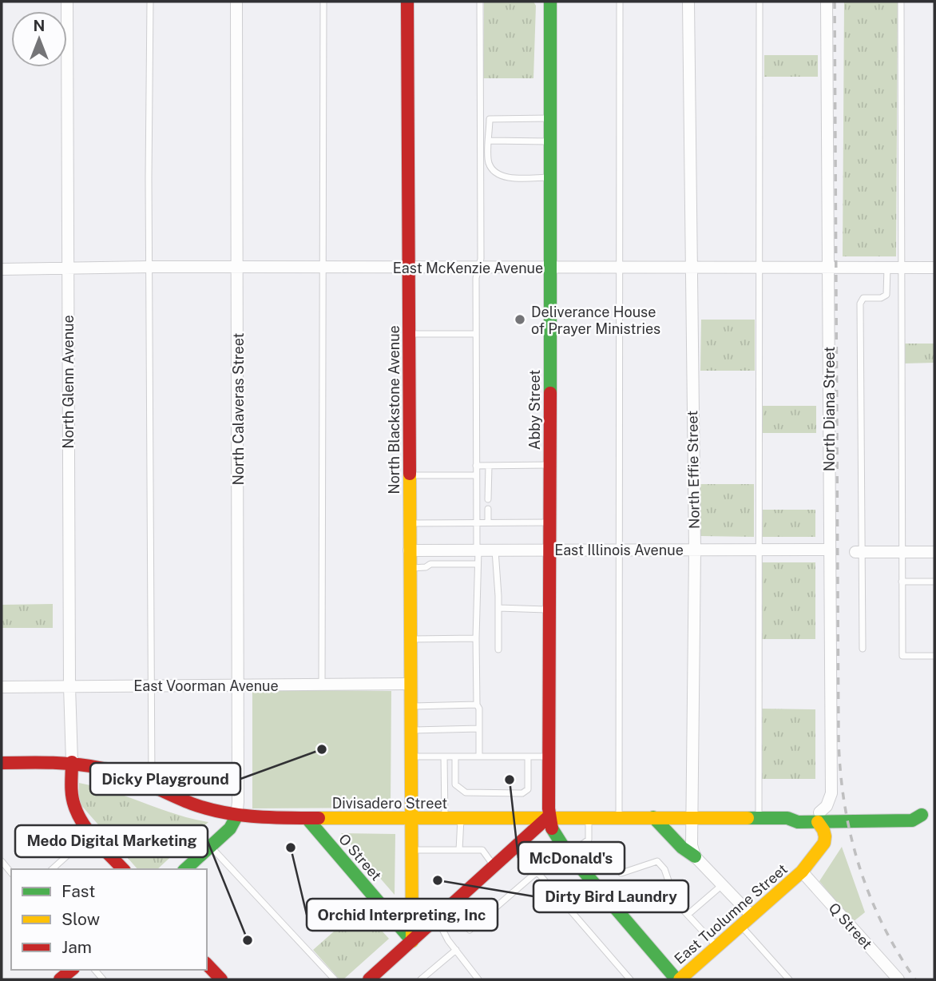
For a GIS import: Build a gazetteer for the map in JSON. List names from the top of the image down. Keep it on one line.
{"streets":{"main road":["North Blackstone Avenue","Abby Street","Divisadero Street","O Street","East Tuolumne Street"],"street":["East McKenzie Avenue","North Glenn Avenue","North Calaveras Street","North Diana Street","North Effie Street","East Illinois Avenue","East Voorman Avenue","Q Street"]},"crossings":[["East McKenzie Avenue","North Glenn Avenue"],["East McKenzie Avenue","North Calaveras Street"],["East McKenzie Avenue","North Diana Street"],["East McKenzie Avenue","North Blackstone Avenue"],["East McKenzie Avenue","Abby Street"],["East McKenzie Avenue","North Effie Street"],["North Glenn Avenue","East Voorman Avenue"],["North Glenn Avenue","Divisadero Street"],["North Calaveras Street","East Voorman Avenue"],["North Calaveras Street","Divisadero Street"],["North Diana Street","East Illinois Avenue"],["North Diana Street","Divisadero Street"],["North Diana Street","East Tuolumne Street"],["North Blackstone Avenue","East Illinois Avenue"],["North Blackstone Avenue","East Voorman Avenue"],["North Blackstone Avenue","Divisadero Street"],["North Blackstone Avenue","O Street"],["Abby Street","East Illinois Avenue"],["Abby Street","Divisadero Street"],["North Effie Street","East Illinois Avenue"],["North Effie Street","Divisadero Street"],["Divisadero Street","O Street"],["Divisadero Street","East Tuolumne Street"],["East Tuolumne Street","Q Street"]],"places":["Deliverance House of Prayer Ministries","Dicky Playground","McDonald's","Orchid Interpreting, Inc","Dirty Bird Laundry","Medo Digital Marketing"],"legend":["Fast","Slow","Jam"],"north":"top"}
